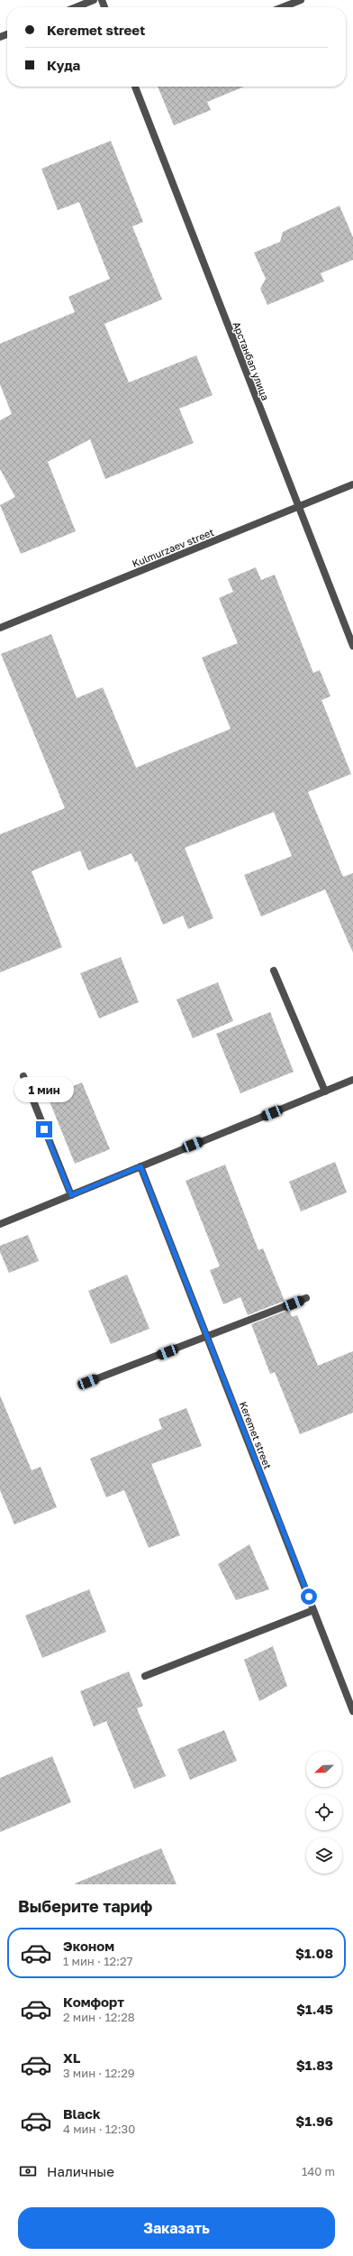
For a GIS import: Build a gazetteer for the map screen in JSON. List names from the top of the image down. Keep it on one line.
{"streets":{"street":["Арстанбап улица","Kulmurzaev street","Keremet street"]},"crossings":[["Арстанбап улица","Kulmurzaev street"]],"north":"left","page":{"banner":["Keremet street","Куда"],"bubble":"1 мин","heading":"Выберите тариф","list":[{"name":"Эконом","note":"1 мин · 12:27","value":"$1.08"},{"name":"Комфорт","note":"2 мин · 12:28","value":"$1.45"},{"name":"XL","note":"3 мин · 12:29","value":"$1.83"},{"name":"Black","note":"4 мин · 12:30","value":"$1.96"}],"pay":["Наличные","140 m"],"buttons":"Заказать"}}
